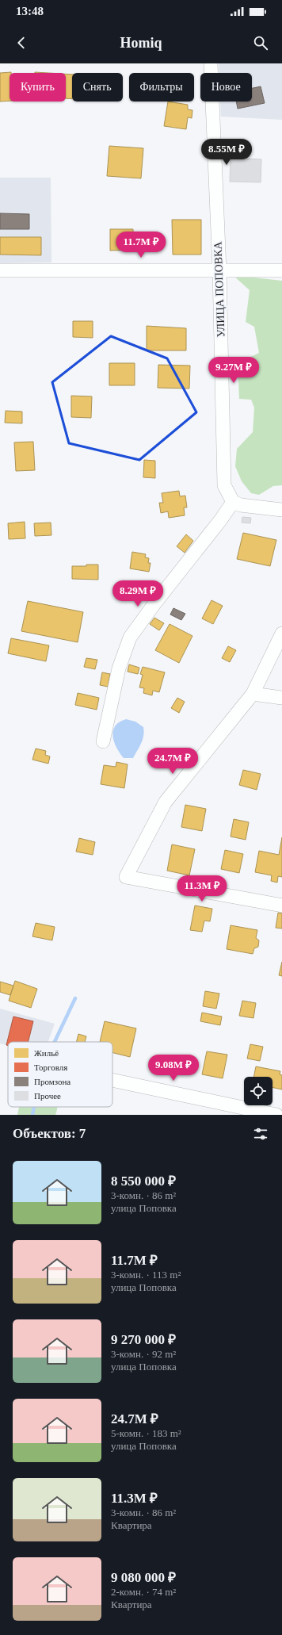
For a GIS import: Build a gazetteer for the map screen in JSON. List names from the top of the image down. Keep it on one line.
{"streets":{"street":["УЛИЦА ПОПОВКА"]},"legend":["Жильё","Торговля","Промзона","Прочее"],"page":{"status":"13:48","header":"Homiq","chip":["Купить","Снять","Фильтры","Новое"],"price":["8.55M ₽","11.7M ₽","9.27M ₽","8.29M ₽","24.7M ₽","11.3M ₽","9.08M ₽"],"heading":"Объектов: 7","list":[{"name":"8 550 000 ₽","note":"3-комн. · 86 m² · улица Поповка"},{"name":"11.7M ₽","note":"3-комн. · 113 m² · улица Поповка"},{"name":"9 270 000 ₽","note":"3-комн. · 92 m² · улица Поповка"},{"name":"24.7M ₽","note":"5-комн. · 183 m² · улица Поповка"},{"name":"11.3M ₽","note":"3-комн. · 86 m² · Квартира"},{"name":"9 080 000 ₽","note":"2-комн. · 74 m² · Квартира"}]}}
